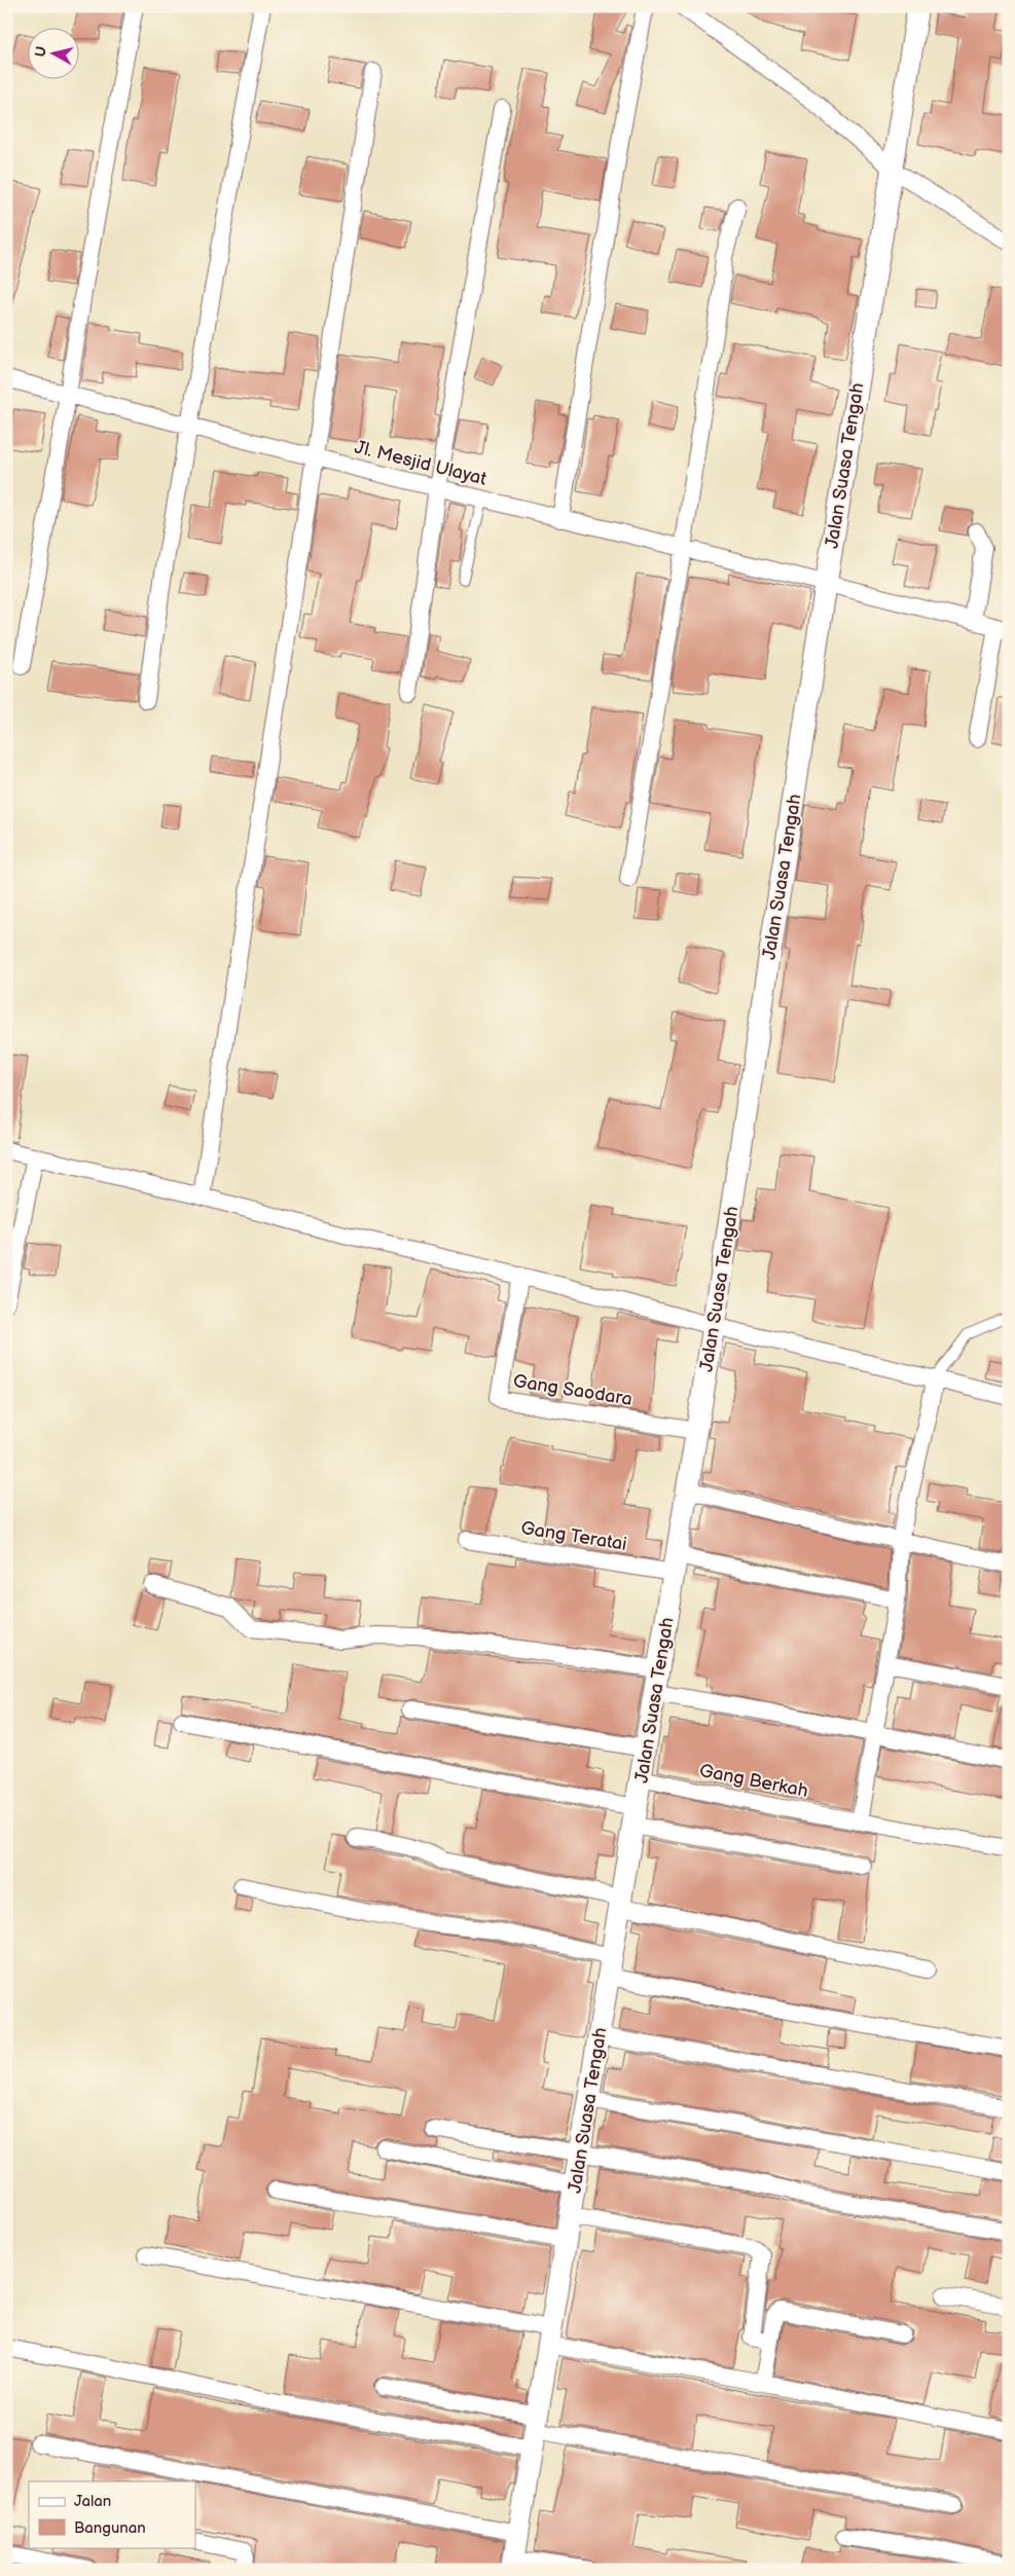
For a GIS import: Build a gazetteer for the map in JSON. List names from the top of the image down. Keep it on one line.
{"streets":{"street":["Jl. Mesjid Ulayat","Jalan Suasa Tengah","Gang Saodara","Gang Teratai","Gang Berkah"]},"crossings":[["Jl. Mesjid Ulayat","Jalan Suasa Tengah"],["Jalan Suasa Tengah","Gang Saodara"],["Jalan Suasa Tengah","Gang Teratai"],["Jalan Suasa Tengah","Gang Berkah"]],"legend":["Jalan","Bangunan"],"north":"left"}
